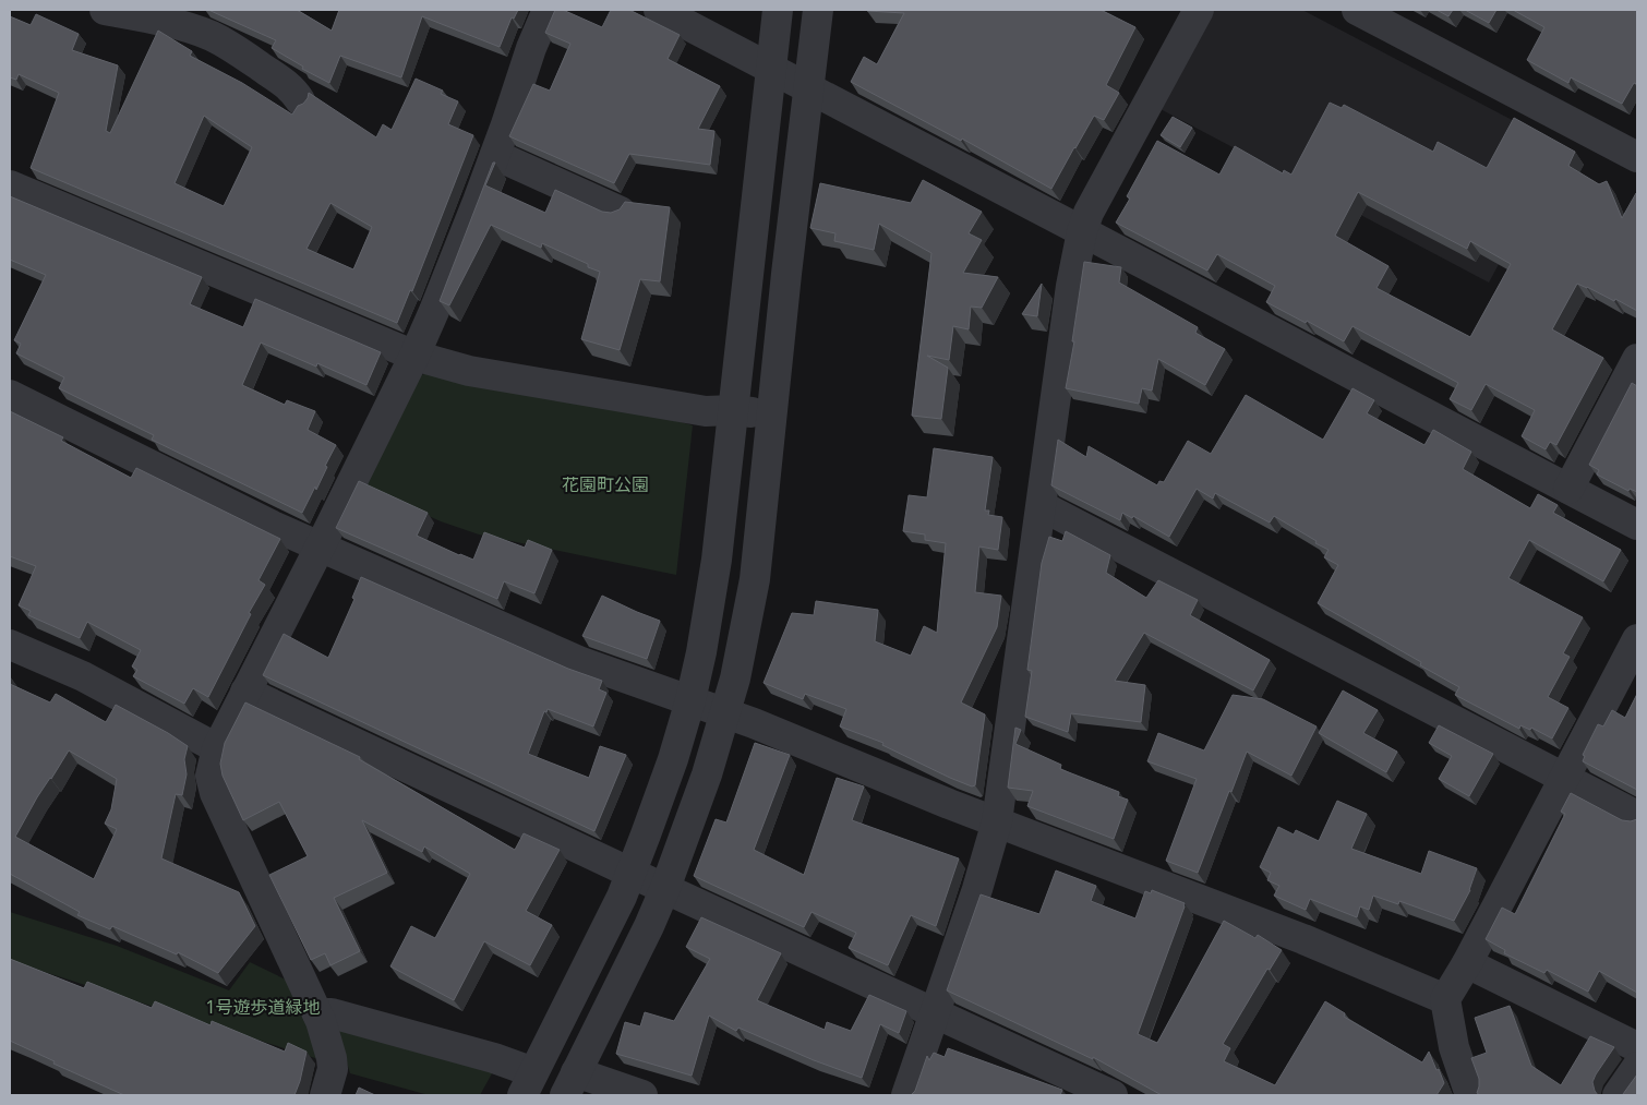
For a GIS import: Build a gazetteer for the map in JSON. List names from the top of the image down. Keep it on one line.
{"parks":["花園町公園","1号遊歩道緑地"]}
